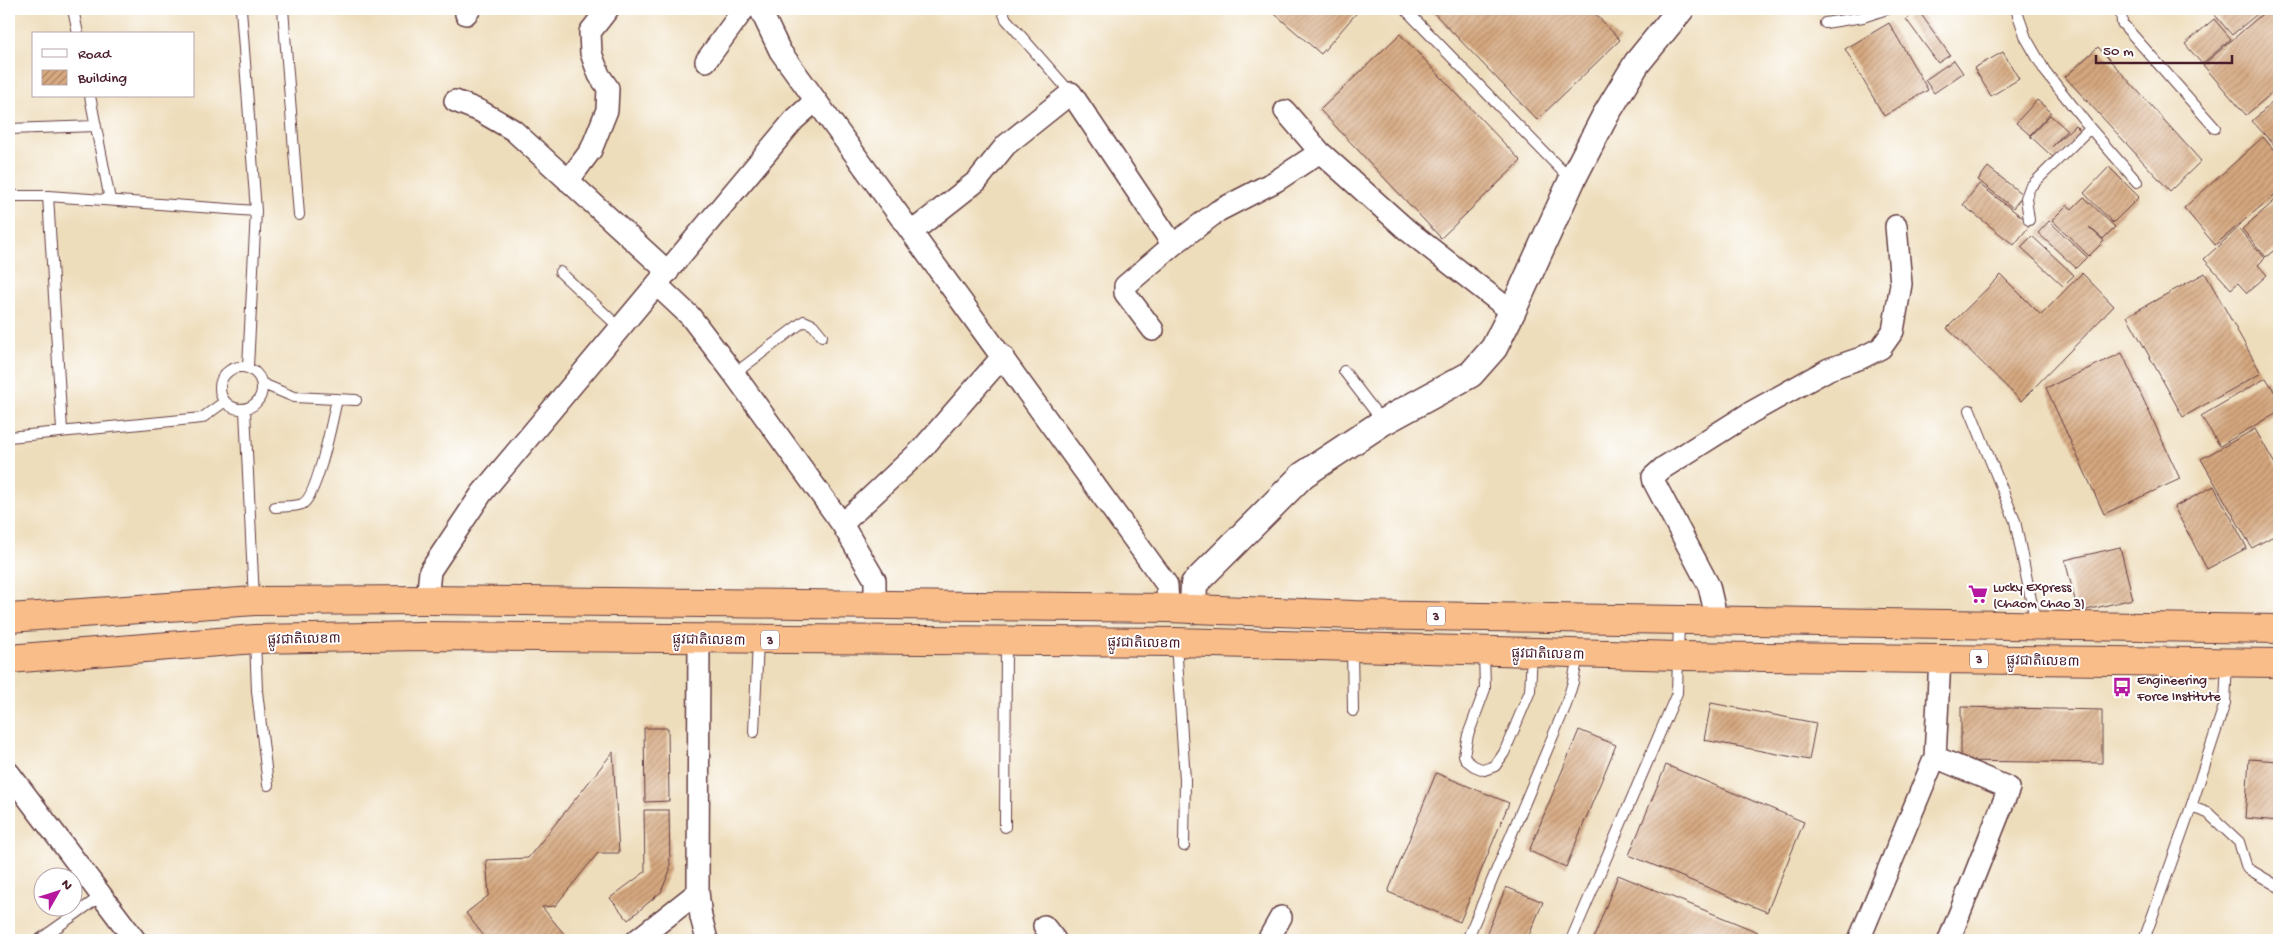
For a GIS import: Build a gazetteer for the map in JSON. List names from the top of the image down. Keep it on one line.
{"streets":{"highway":["3","ផ្លូវជាតិលេខ៣"]},"places":{"supermarket":["Lucky Express (Chaom Chao 3)"],"bus stop":["Engineering Force Institute"]},"legend":["Road","Building"],"scale_bar":"50 m","north":"top right"}
